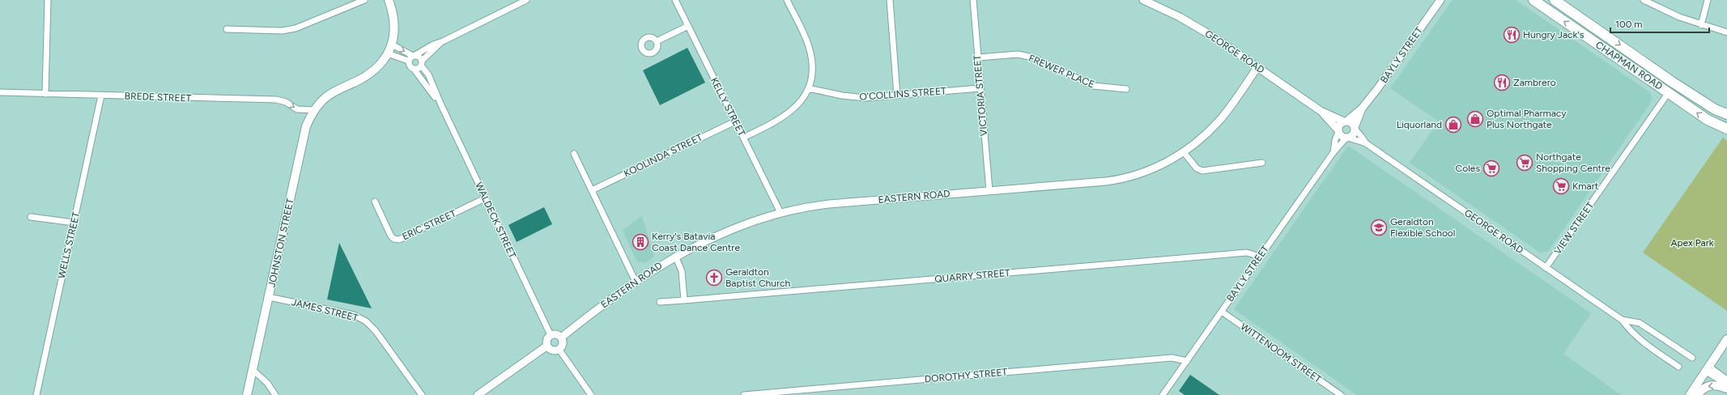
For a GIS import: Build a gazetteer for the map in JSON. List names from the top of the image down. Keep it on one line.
{"streets":{"main road":["CHAPMAN ROAD","JOHNSTON STREET"],"street":["GEORGE ROAD","BAYLY STREET","FREWER PLACE","O'COLLINS STREET","VICTORIA STREET","BREDE STREET","KELLY STREET","KOOLINDA STREET","EASTERN ROAD","WALDECK STREET","ERIC STREET","VIEW STREET","WELLS STREET","QUARRY STREET","JAMES STREET","WITTENOOM STREET","DOROTHY STREET"]},"crossings":[["GEORGE ROAD","BAYLY STREET"],["GEORGE ROAD","EASTERN ROAD"],["GEORGE ROAD","VIEW STREET"],["BAYLY STREET","QUARRY STREET"],["BAYLY STREET","WITTENOOM STREET"],["BAYLY STREET","DOROTHY STREET"],["CHAPMAN ROAD","VIEW STREET"],["FREWER PLACE","VICTORIA STREET"],["O'COLLINS STREET","VICTORIA STREET"],["VICTORIA STREET","EASTERN ROAD"],["BREDE STREET","JOHNSTON STREET"],["BREDE STREET","WELLS STREET"],["KELLY STREET","KOOLINDA STREET"],["KELLY STREET","EASTERN ROAD"],["EASTERN ROAD","WALDECK STREET"],["WALDECK STREET","ERIC STREET"],["JOHNSTON STREET","JAMES STREET"]],"one_way":["BREDE STREET"],"parks":["Apex Park"],"places":{"restaurant":["Hungry Jack's","Zambrero"],"shop":["Optimal Pharmacy Plus Northgate","Liquorland"],"supermarket":["Northgate Shopping Centre","Coles","Kmart"],"school or university":["Geraldton Flexible School"],"building":["Kerry's Batavia Coast Dance Centre"],"church":["Geraldton Baptist Church"]},"scale_bar":"100 m"}
